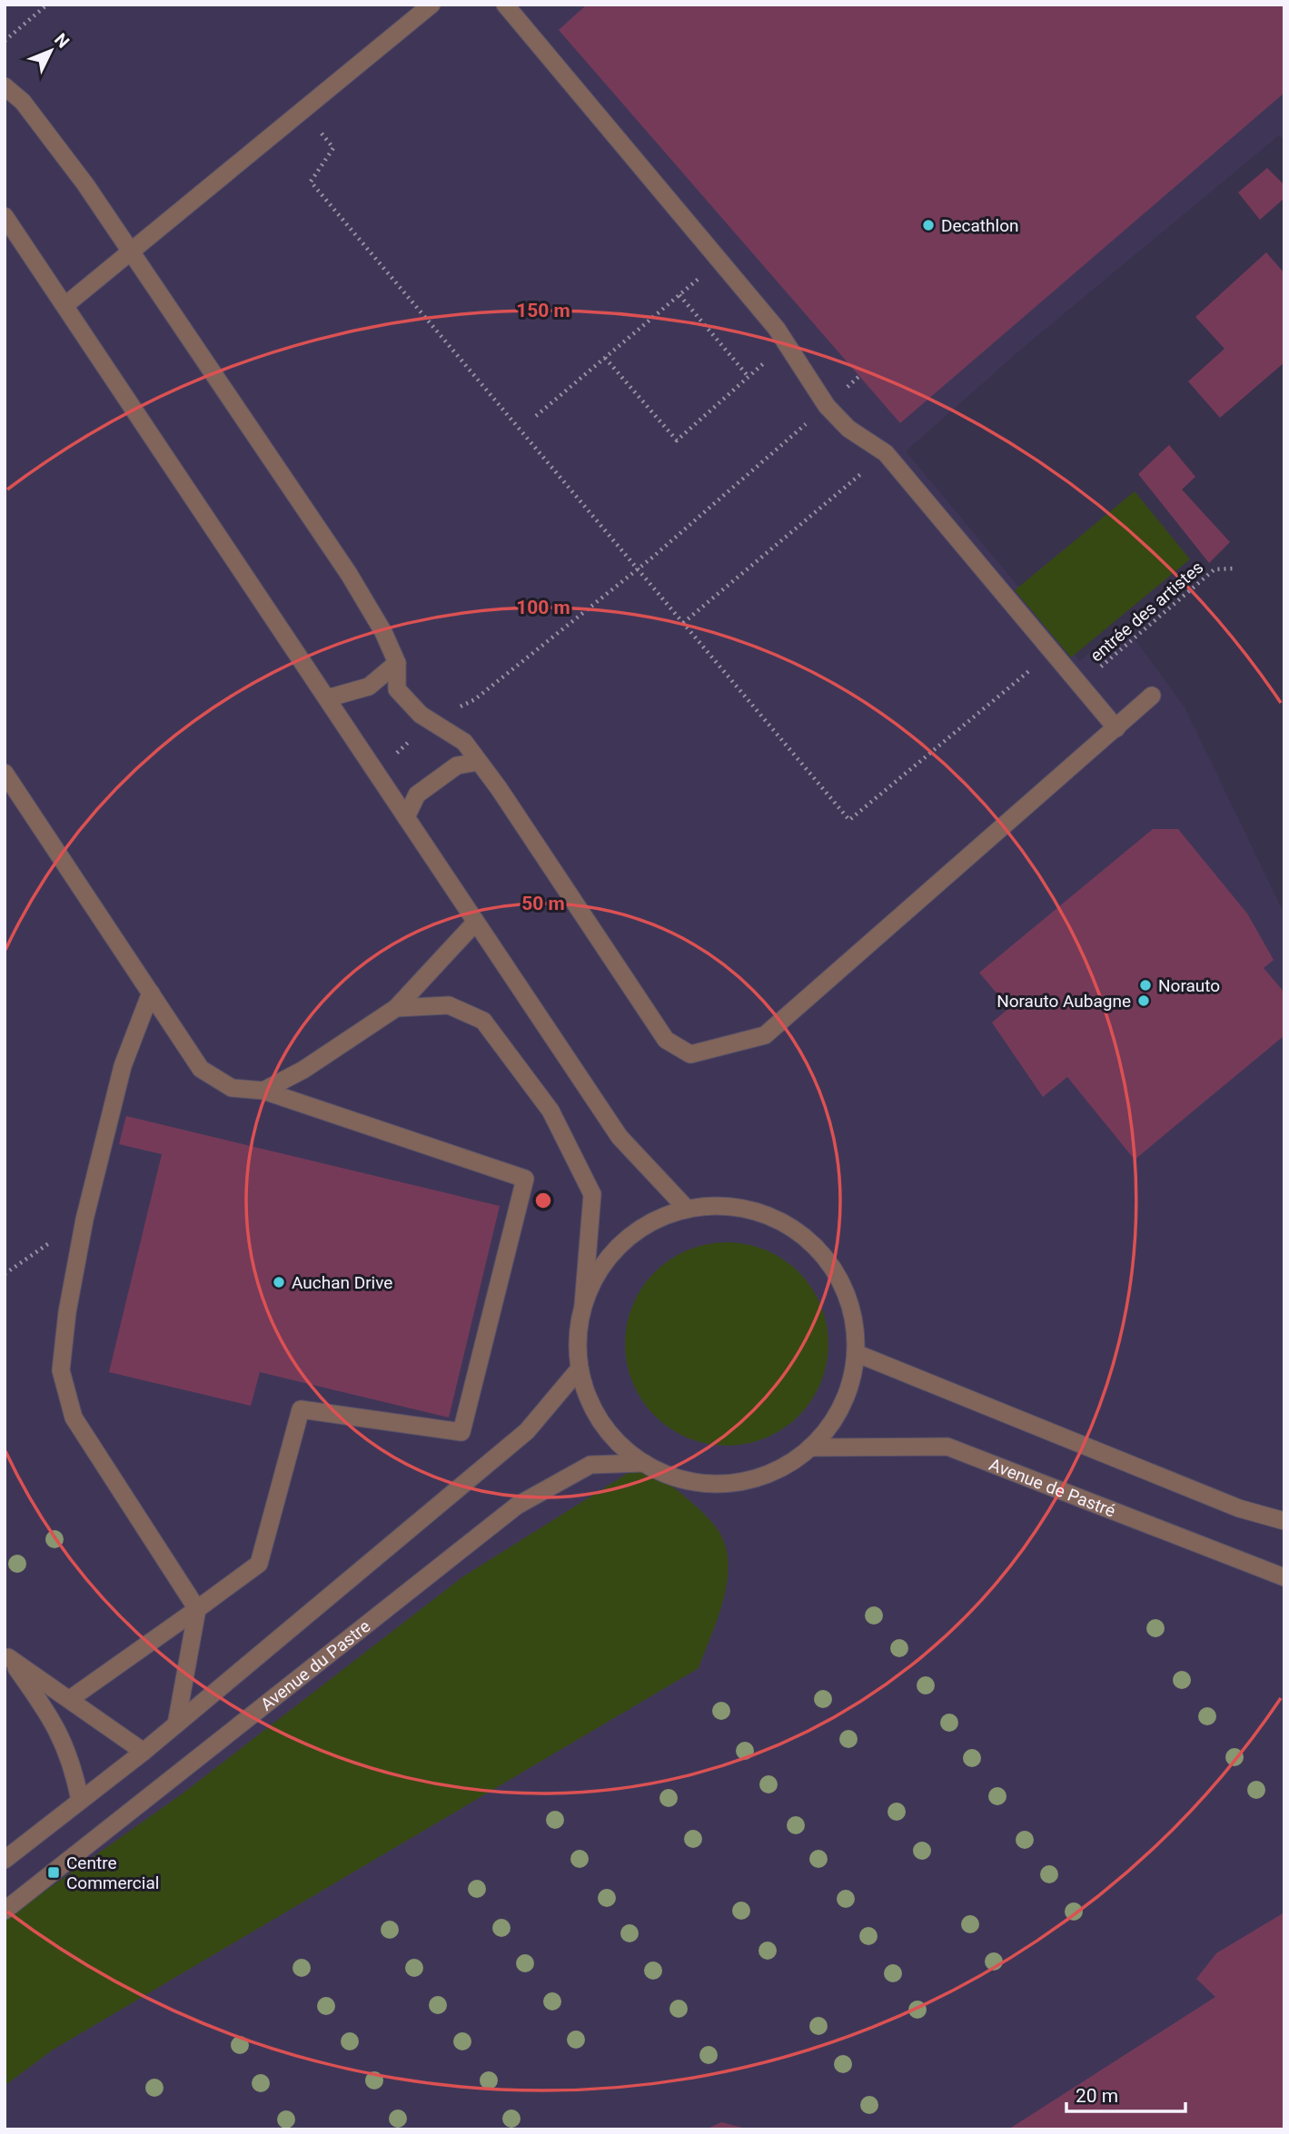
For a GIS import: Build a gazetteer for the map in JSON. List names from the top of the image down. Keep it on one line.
{"streets":{"street":["Avenue de Pastré","Avenue du Pastre"],"path":["entrée des artistes"]},"places":{"other":["Decathlon","Norauto","Norauto Aubagne","Auchan Drive"],"transit":["Centre Commercial"]},"scale_bar":"20 m","north":"top right","rings":["150 m","100 m","50 m"]}
